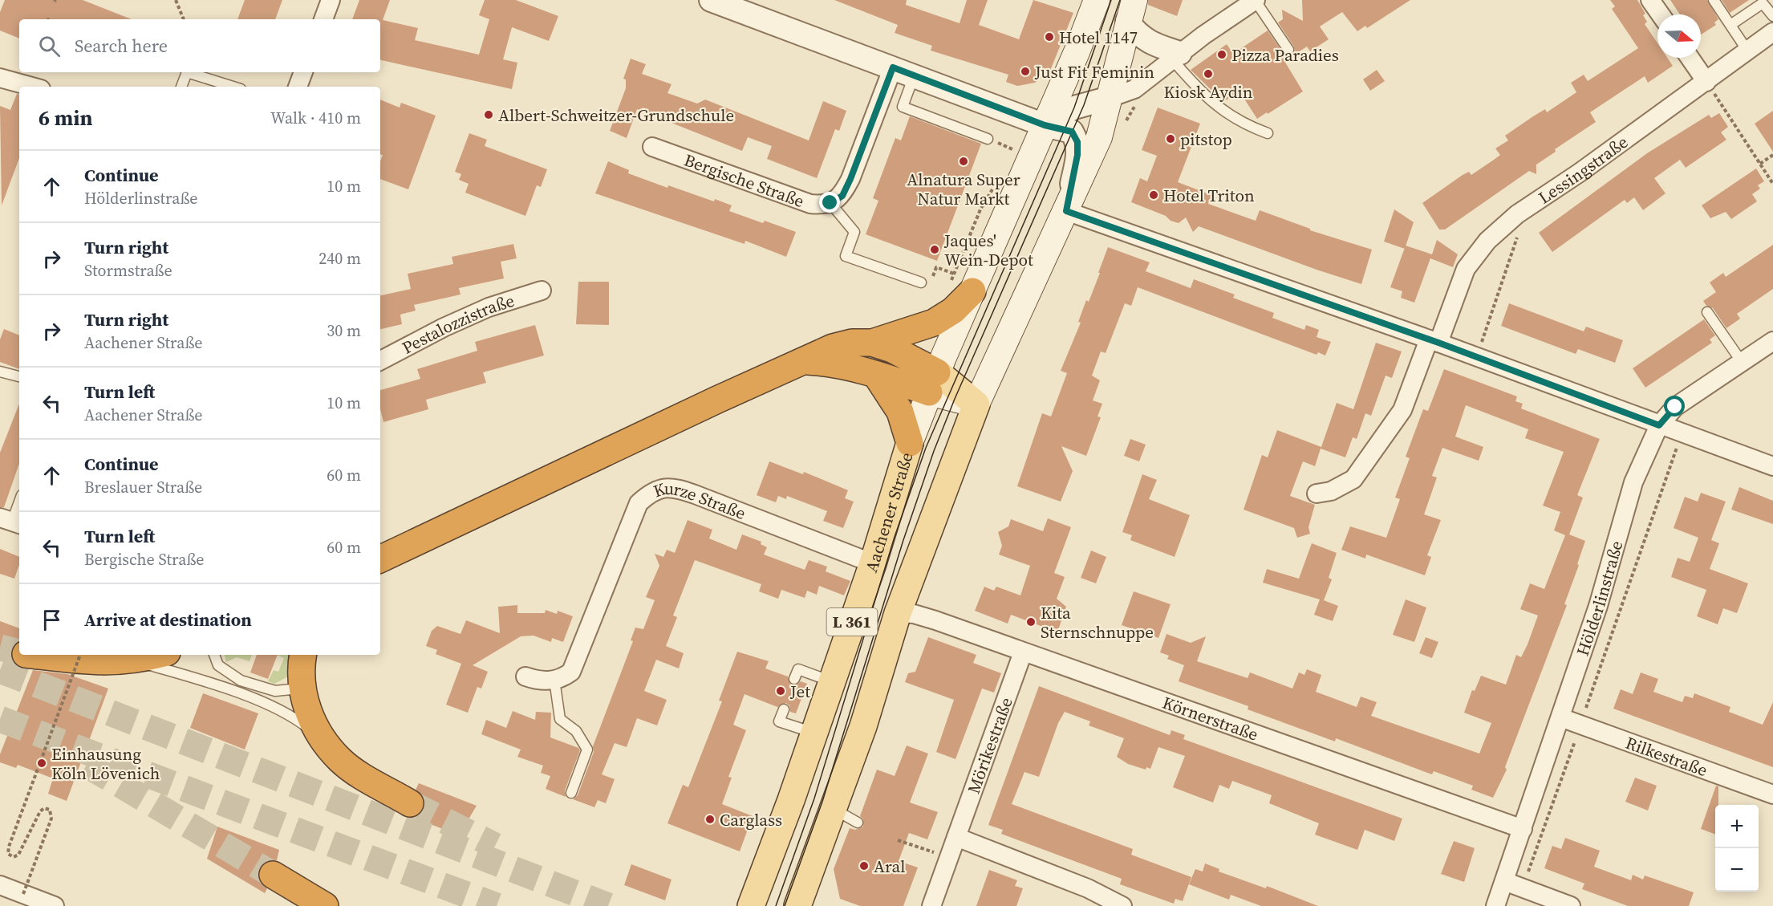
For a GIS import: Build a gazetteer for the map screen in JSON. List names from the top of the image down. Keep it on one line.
{"streets":{"main road":["Aachener Straße","L 361"],"street":["Lessingstraße","Bergische Straße","Pestalozzistraße","Kurze Straße","Hölderlinstraße","Körnerstraße","Mörikestraße","Rilkestraße"]},"crossings":[["Kurze Straße","Aachener Straße"],["Hölderlinstraße","Körnerstraße"],["Hölderlinstraße","Rilkestraße"],["L 361","Körnerstraße"],["Körnerstraße","Mörikestraße"]],"places":["Hotel 1147","Pizza Paradies","Just Fit Feminin","Kiosk Aydin","Albert-Schweitzer-Grundschule","pitstop","Alnatura Super Natur Markt","Hotel Triton","Jaques' Wein-Depot","Kita Sternschnuppe","Jet","Einhausung Köln Lövenich","Carglass","Aral"],"north":"right","page":{"search":"Search here","heading":["6 min","Walk · 410 m"],"list":[["Continue","Hölderlinstraße","10 m"],["Turn right","Stormstraße","240 m"],["Turn right","Aachener Straße","30 m"],["Turn left","Aachener Straße","10 m"],["Continue","Breslauer Straße","60 m"],["Turn left","Bergische Straße","60 m"],"Arrive at destination"],"map_buttons":["+","−"]}}
